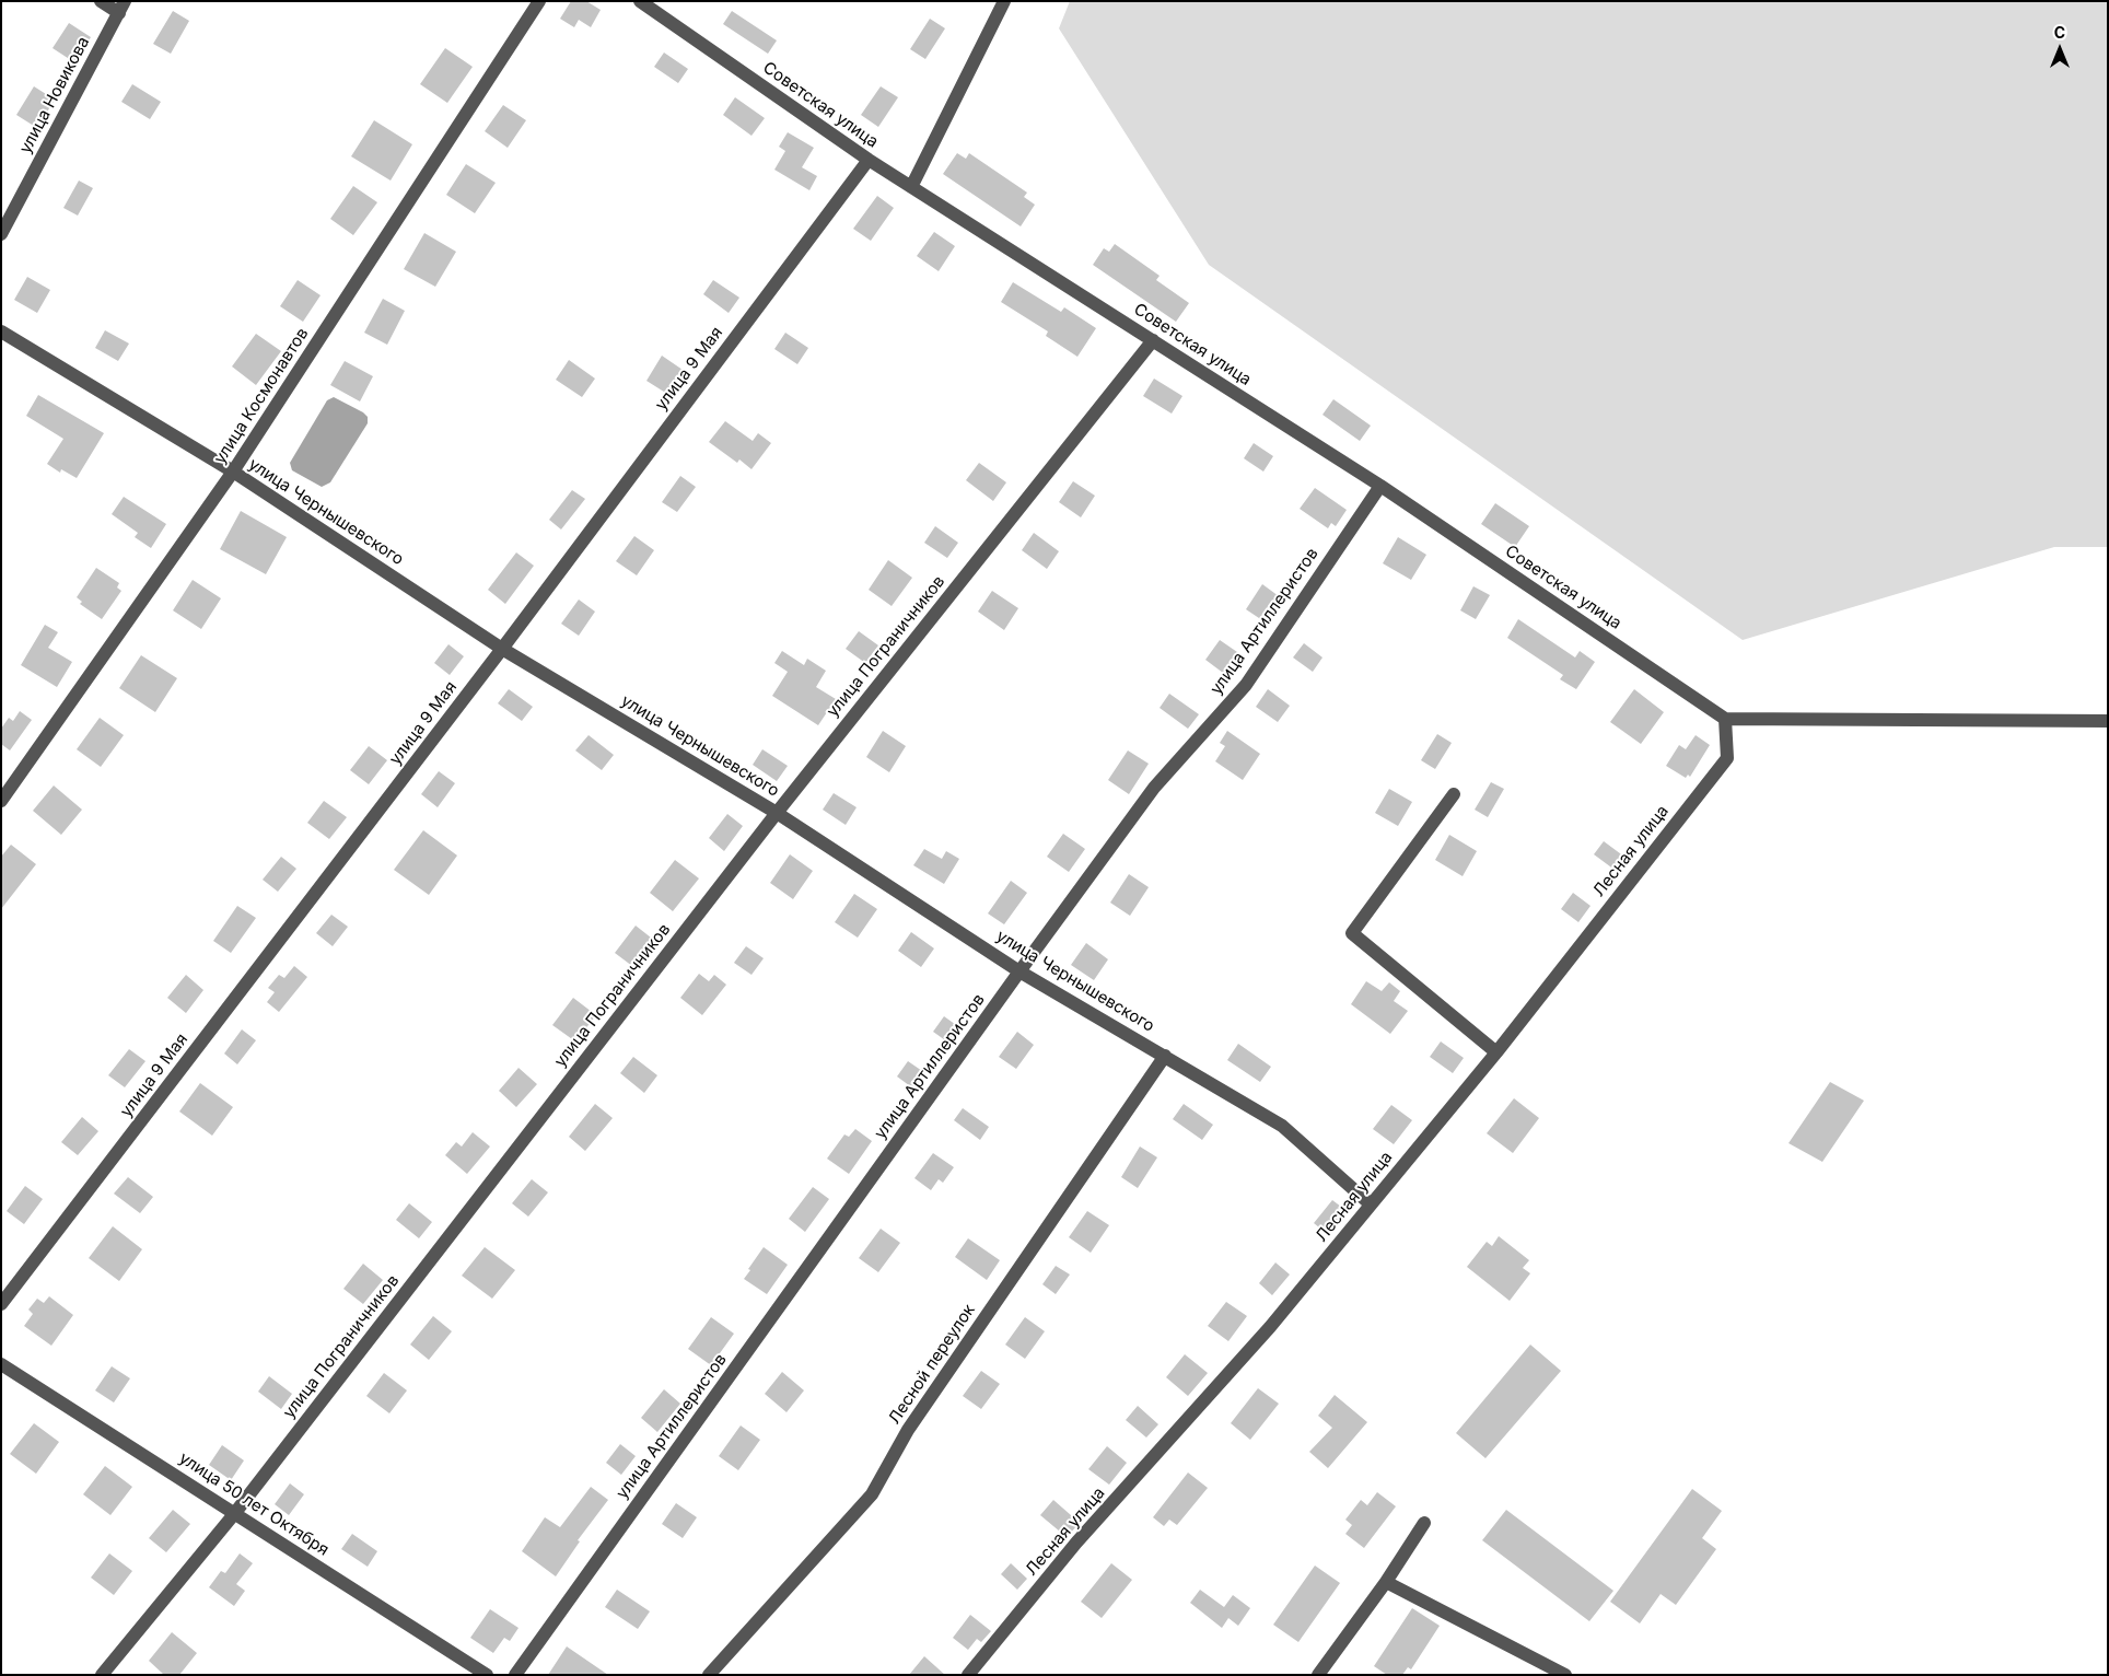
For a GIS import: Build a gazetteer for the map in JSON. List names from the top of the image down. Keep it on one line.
{"streets":{"street":["улица Новикова","Советская улица","улица 9 Мая","улица Космонавтов","улица Чернышевского","улица Артиллеристов","улица Пограничников","Лесная улица","Лесной переулок","улица 50 лет Октября"]},"crossings":[["Советская улица","улица 9 Мая"],["Советская улица","улица Артиллеристов"],["Советская улица","улица Пограничников"],["Советская улица","Лесная улица"],["улица 9 Мая","улица Чернышевского"],["улица Космонавтов","улица Чернышевского"],["улица Чернышевского","улица Артиллеристов"],["улица Чернышевского","улица Пограничников"],["улица Чернышевского","Лесная улица"],["улица Чернышевского","Лесной переулок"],["улица Пограничников","улица 50 лет Октября"]],"north":"top"}
